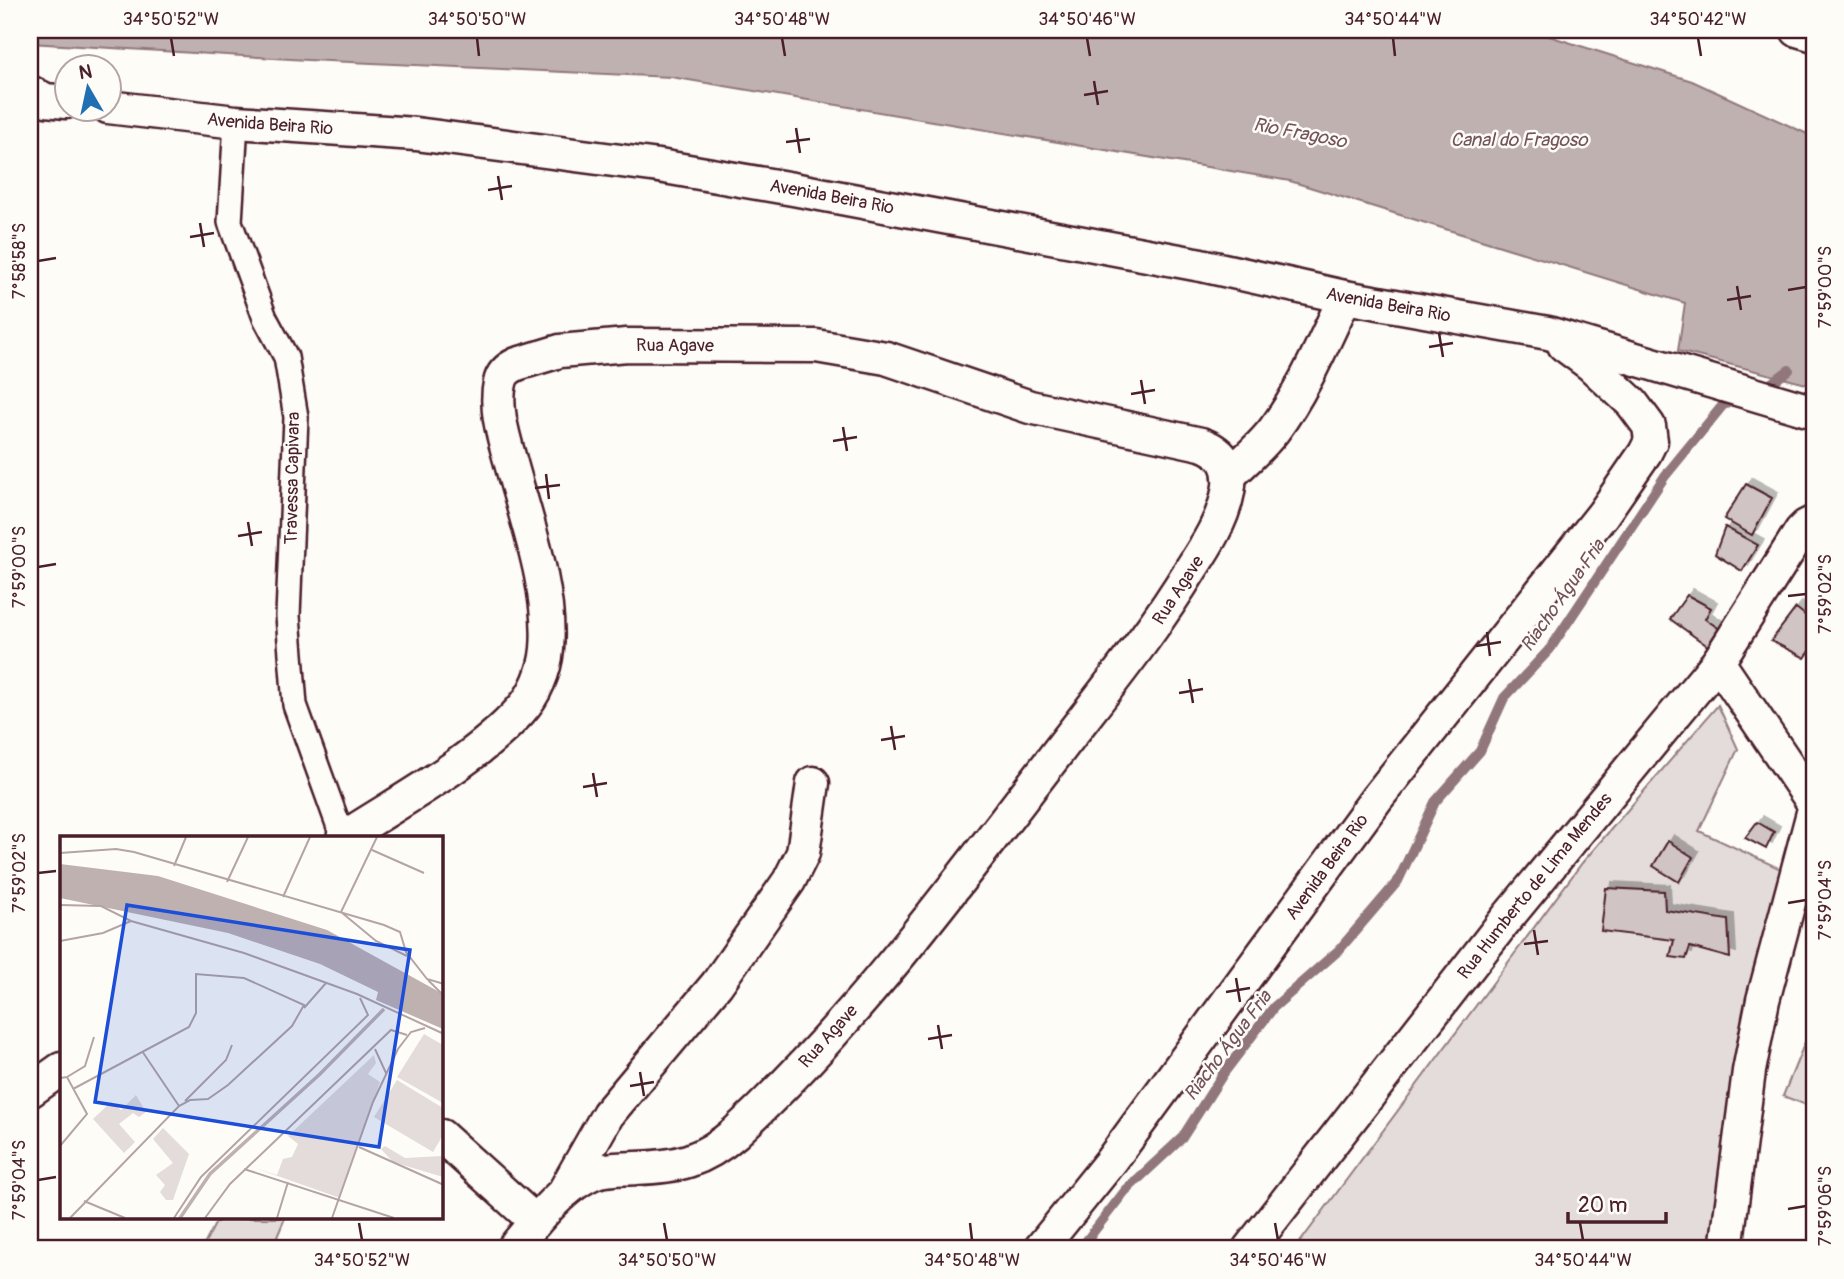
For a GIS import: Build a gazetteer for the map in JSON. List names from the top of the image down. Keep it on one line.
{"streets":{"street":["Avenida Beira Rio","Rua Agave","Travessa Capivara","Rua Humberto de Lima Mendes"]},"crossings":[["Avenida Beira Rio","Travessa Capivara"],["Rua Agave","Travessa Capivara"]],"water":["Rio Fragoso","Canal do Fragoso","Riacho Água Fria"],"scale_bar":"20 m","north":"top","coordinates":["34°50'52\"W","34°50'50\"W","34°50'48\"W","34°50'46\"W","34°50'44\"W","34°50'42\"W","7°58'58\"S","7°59'00\"S","7°59'02\"S","7°59'04\"S","7°59'06\"S"]}
